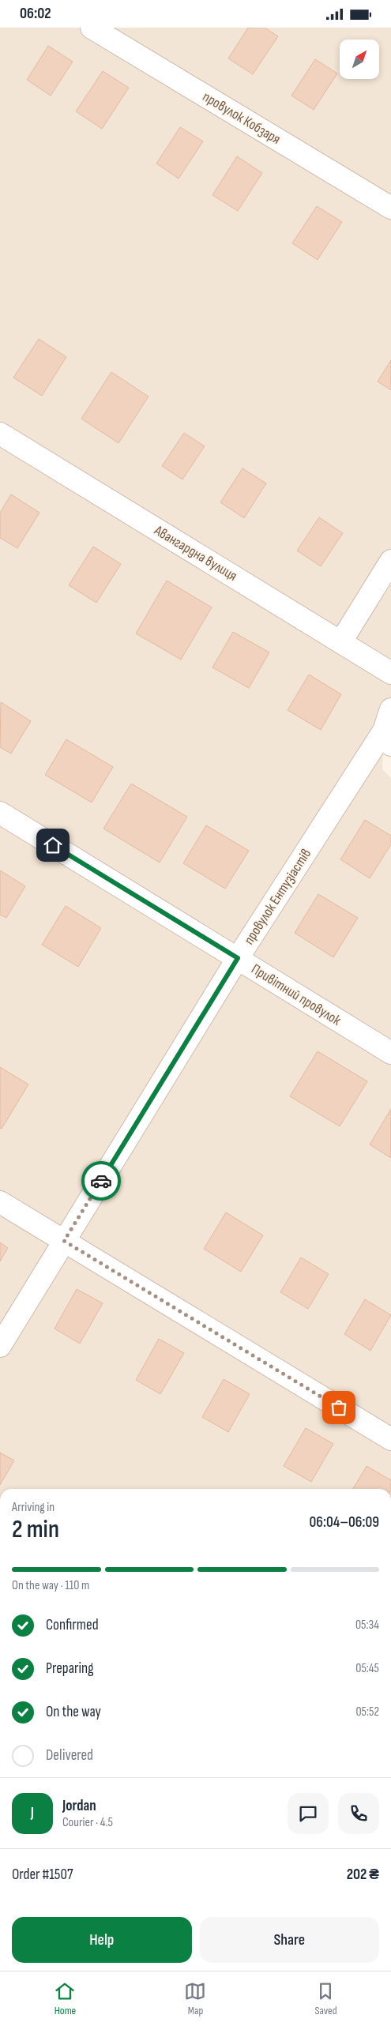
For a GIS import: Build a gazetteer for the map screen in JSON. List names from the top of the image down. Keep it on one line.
{"streets":{"street":["провулок Кобзаря","Авангардна вулиця","провулок Ентузіастів","Привітний провулок"]},"crossings":[["провулок Ентузіастів","Привітний провулок"]],"north":"top right","page":{"status":"06:02","heading":["2 min","Arriving in","06:04–06:09"],"panel":["Jordan","Courier · 4.5","Order #1507","202 ₴"],"bar":"On the way · 110 m","list":[["Confirmed","05:34"],["Preparing","05:45"],["On the way","05:52"],"Delivered"],"round":"J","buttons":["Help","Share"],"tabs":["Home","Map","Saved"]}}
